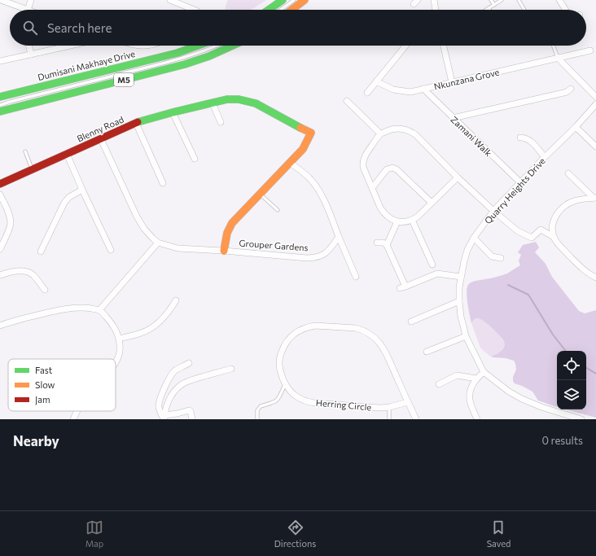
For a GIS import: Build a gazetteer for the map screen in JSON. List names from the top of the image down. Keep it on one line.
{"streets":{"main road":["Dumisani Makhaye Drive","M5","Blenny Road","Grouper Gardens"],"street":["Nkunzana Grove","Zamani Walk","Quarry Heights Drive","Herring Circle"]},"crossings":[["Nkunzana Grove","Zamani Walk"],["Blenny Road","Grouper Gardens"],["Zamani Walk","Quarry Heights Drive"]],"legend":["Fast","Slow","Jam"],"page":{"search":"Search here","heading":["Nearby","0 results"],"nav":["Map","Directions","Saved"]}}
